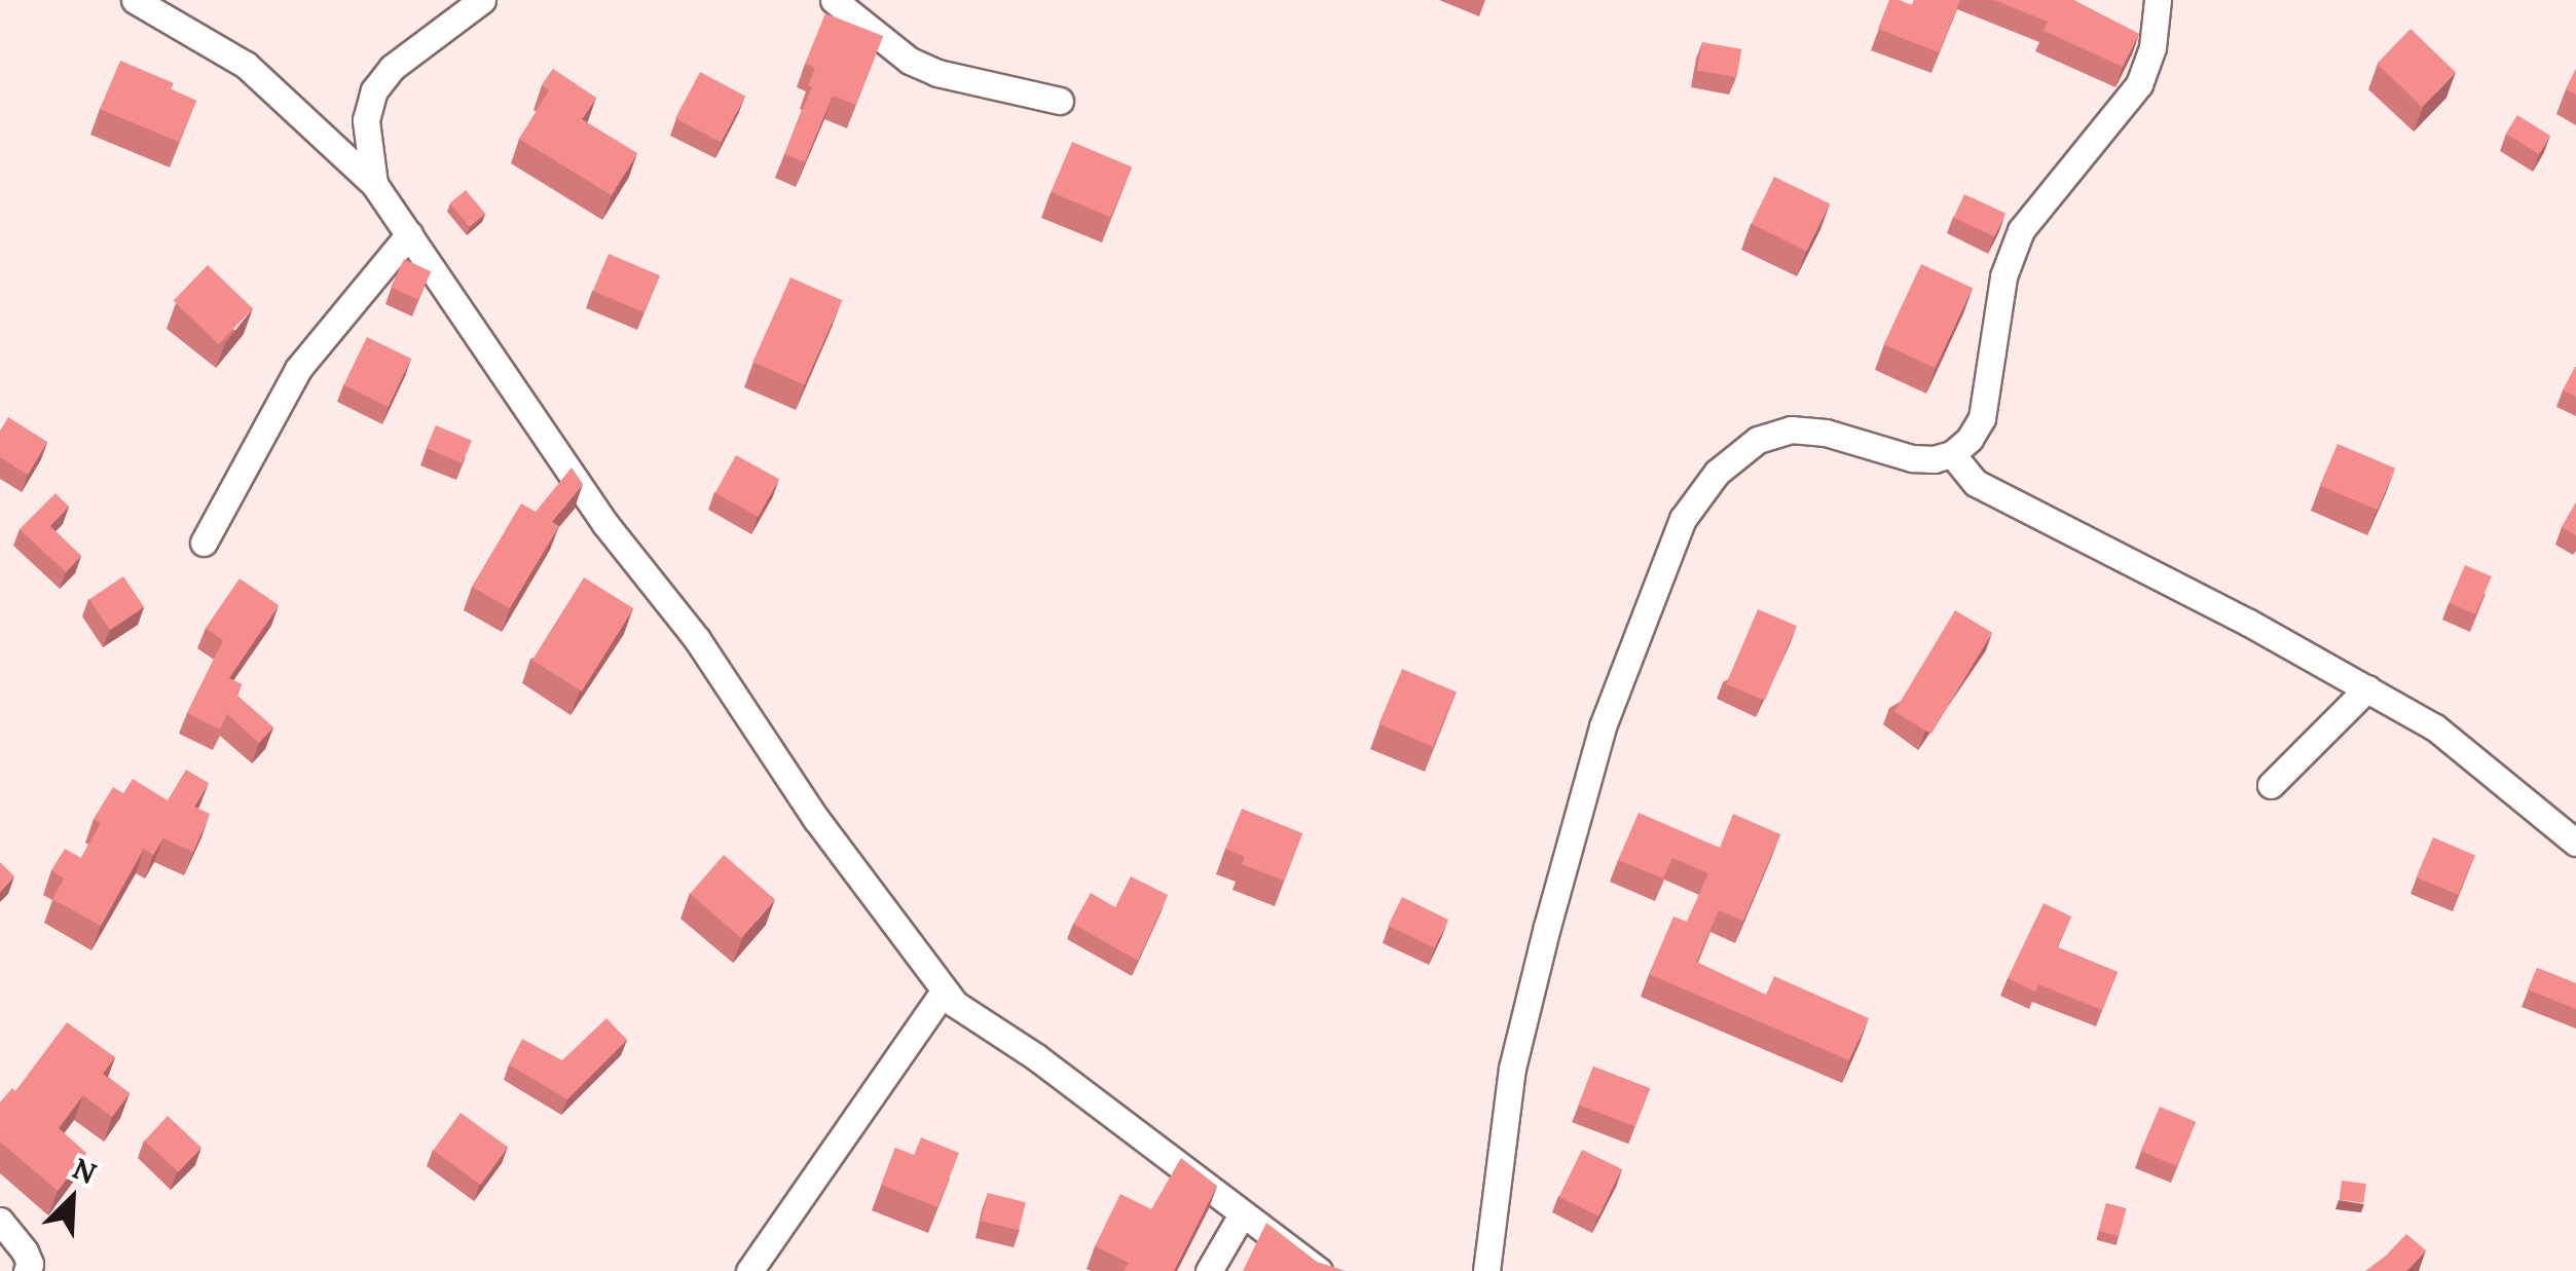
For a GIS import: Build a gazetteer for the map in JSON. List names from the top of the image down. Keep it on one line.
{"north":"top right"}
